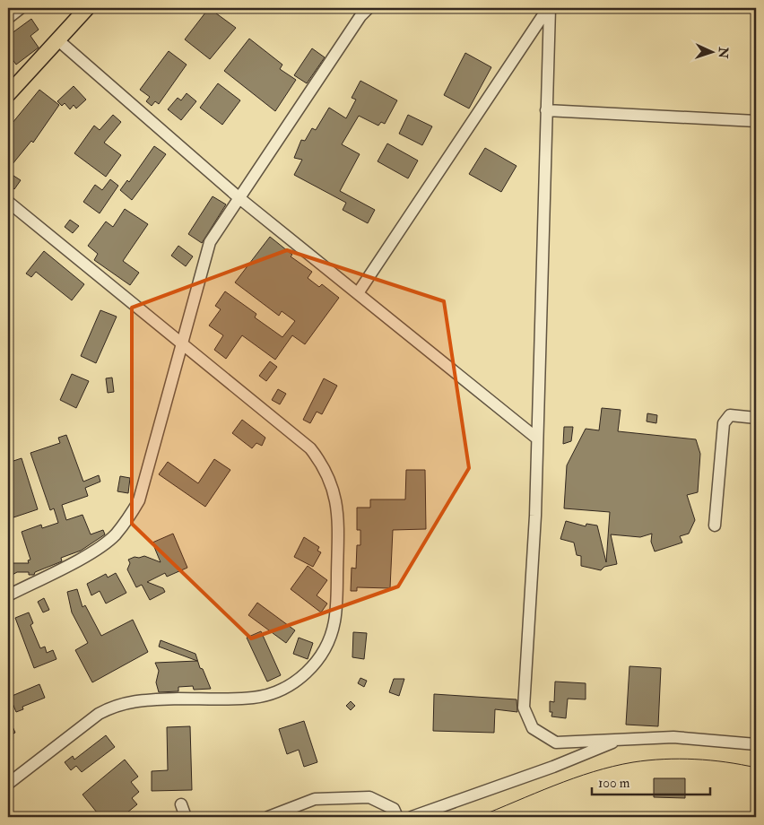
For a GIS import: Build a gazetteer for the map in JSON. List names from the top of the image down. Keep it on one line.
{"scale_bar":"100 m","north":"right"}
